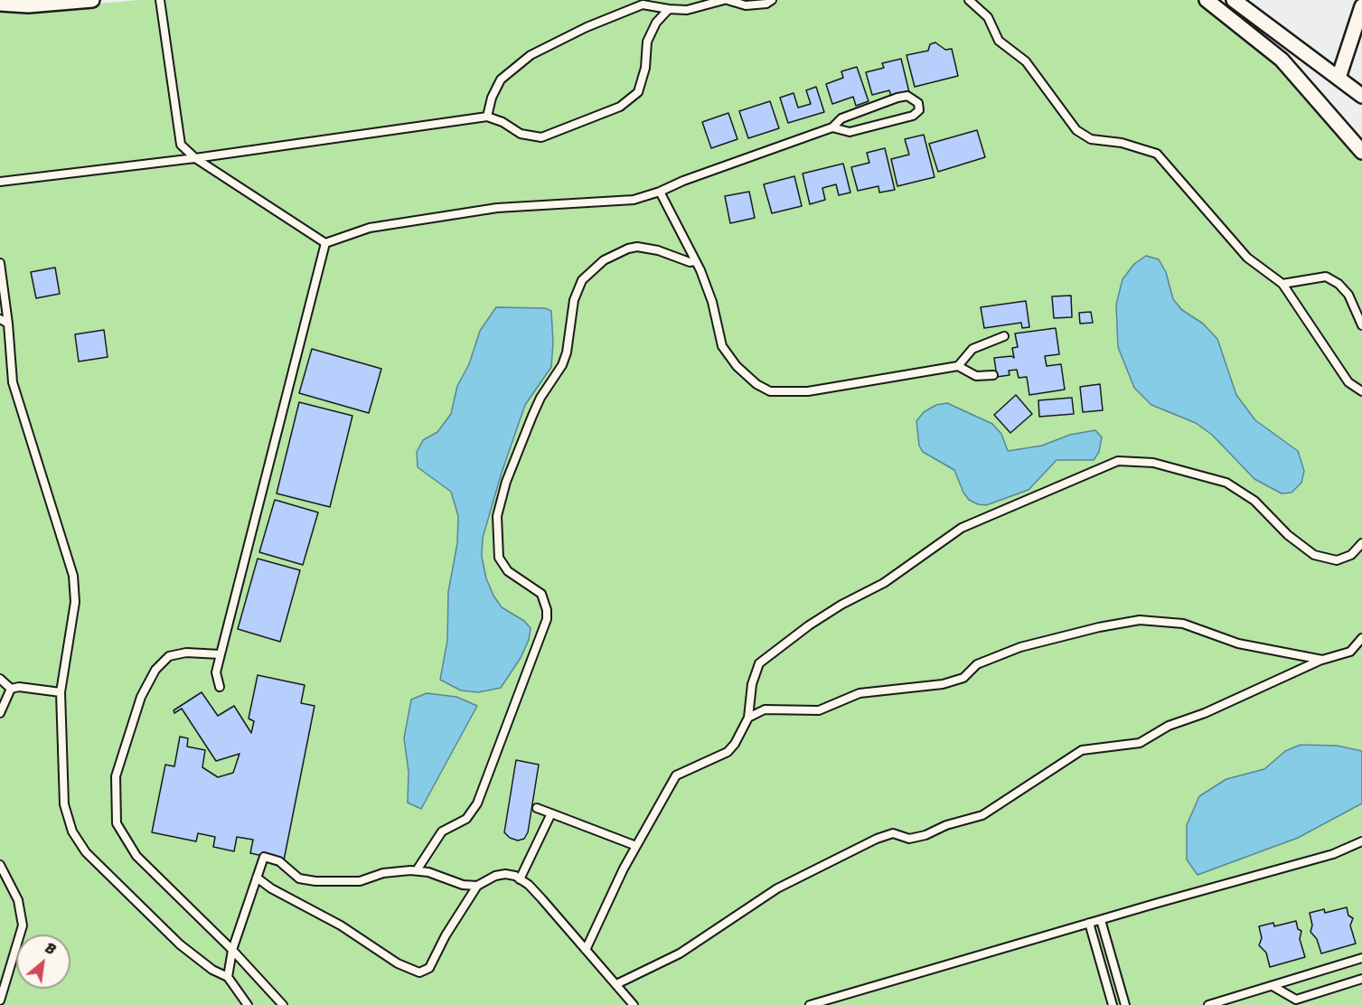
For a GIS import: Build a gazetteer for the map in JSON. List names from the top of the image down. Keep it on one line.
{"north":"top right"}
